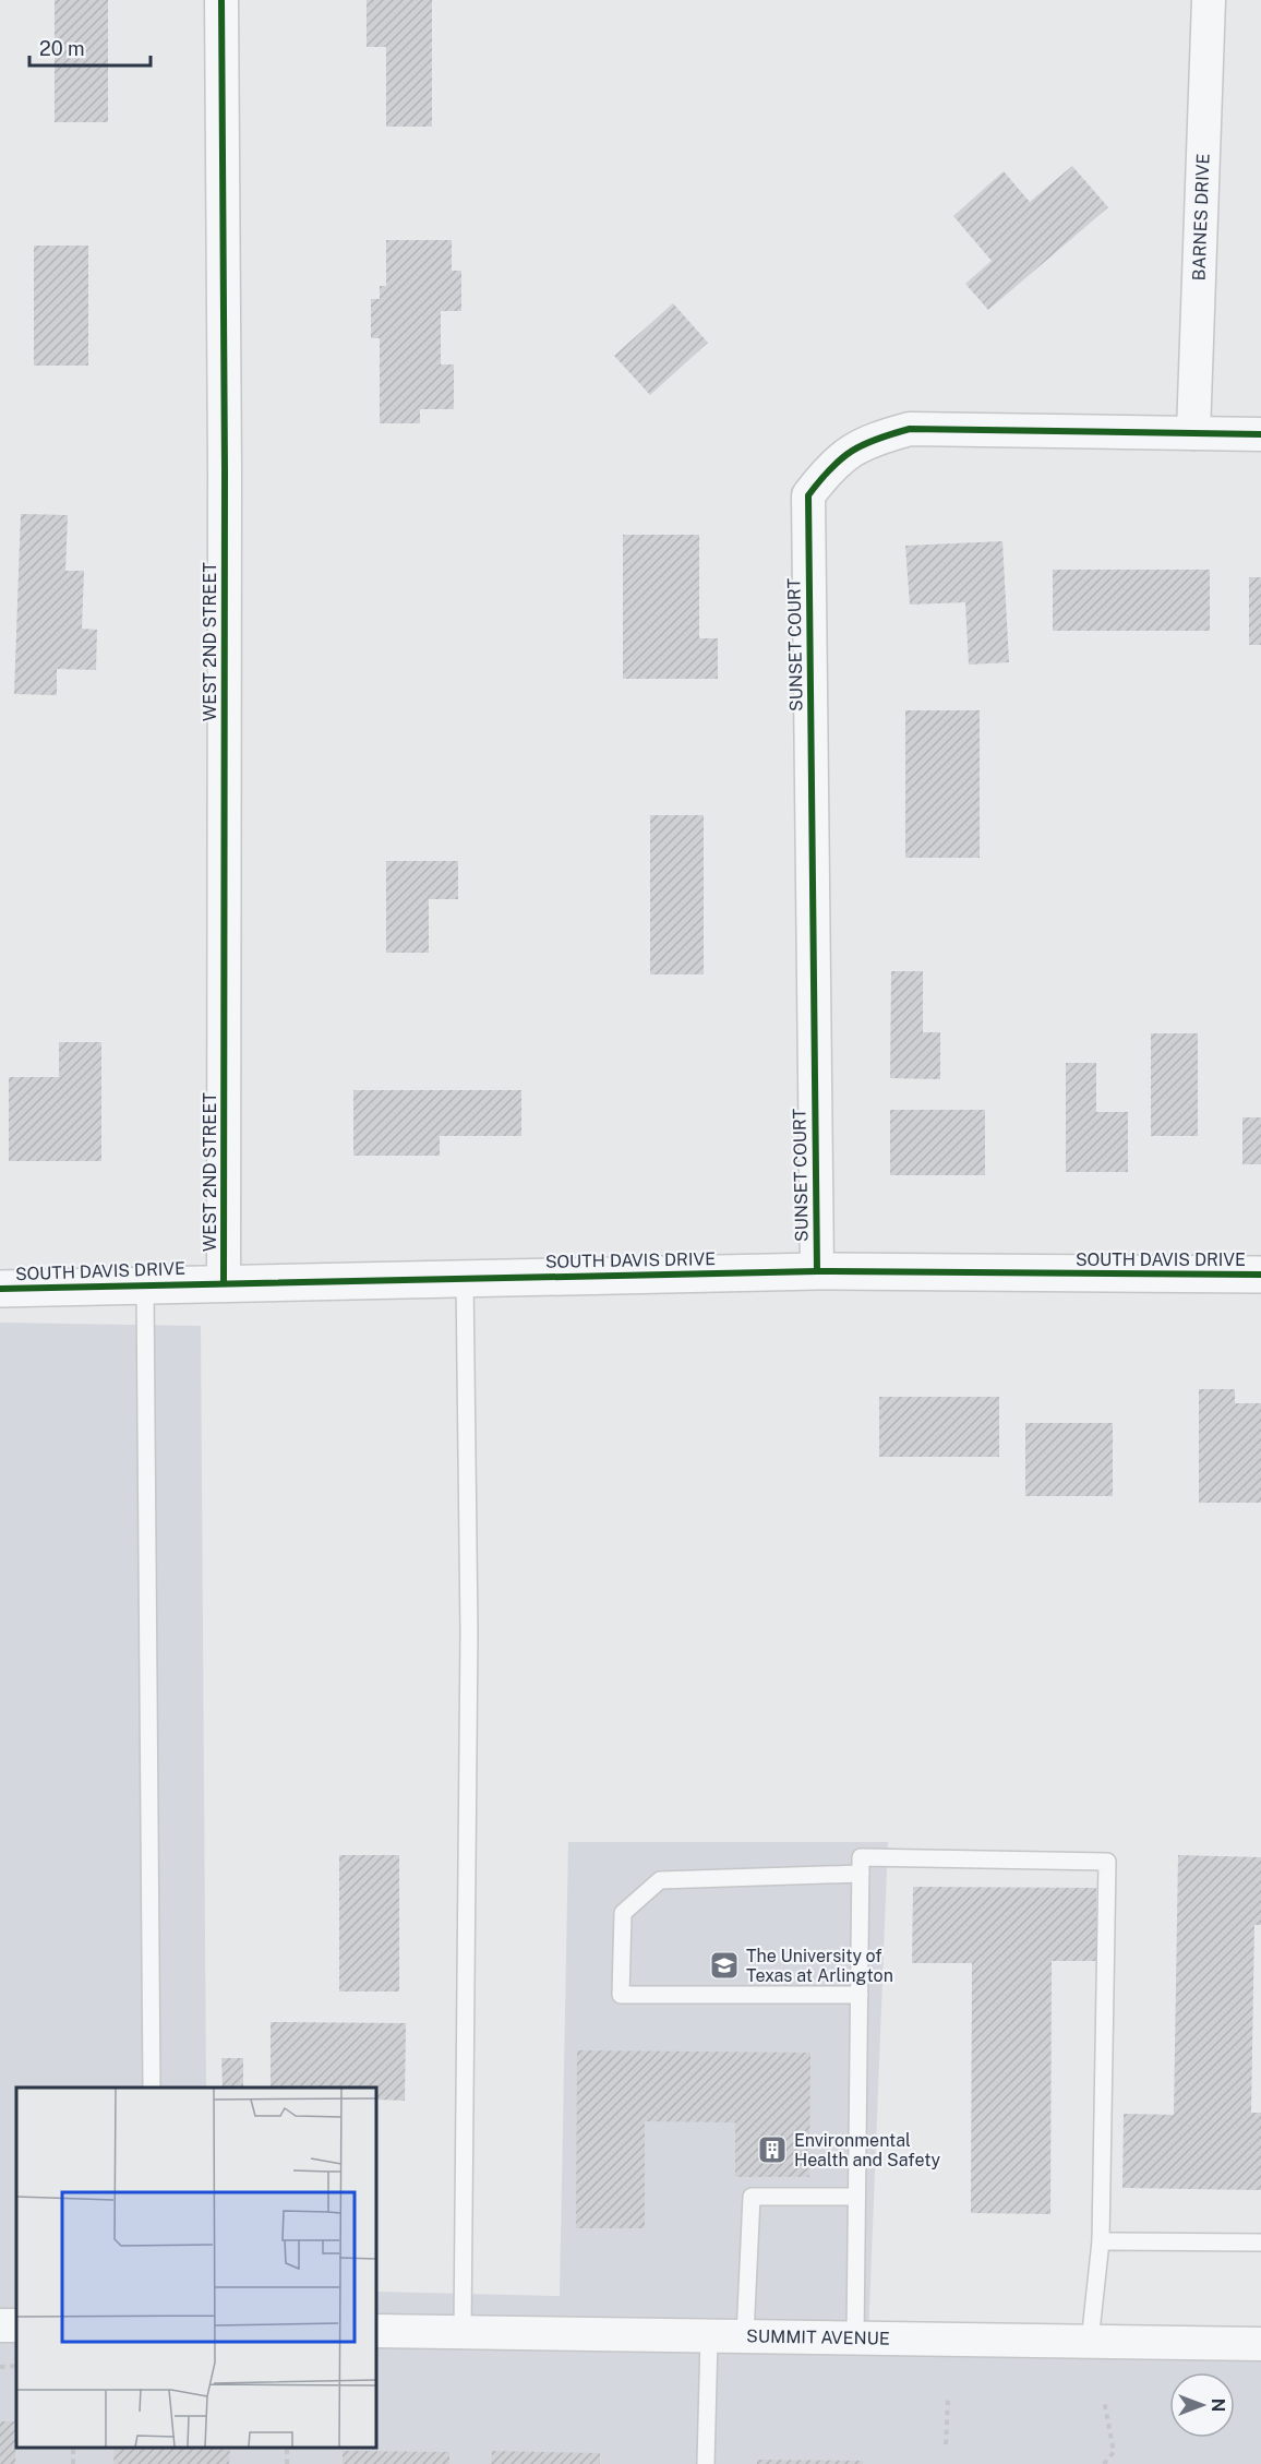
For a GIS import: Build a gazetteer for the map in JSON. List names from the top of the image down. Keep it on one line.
{"streets":{"street":["BARNES DRIVE","WEST 2ND STREET","SUNSET COURT","SOUTH DAVIS DRIVE","SUMMIT AVENUE"]},"crossings":[["BARNES DRIVE","SUNSET COURT"],["WEST 2ND STREET","SOUTH DAVIS DRIVE"],["SUNSET COURT","SOUTH DAVIS DRIVE"]],"places":{"school or university":["The University of Texas at Arlington"],"building":["Environmental Health and Safety"]},"scale_bar":"20 m","north":"right"}
